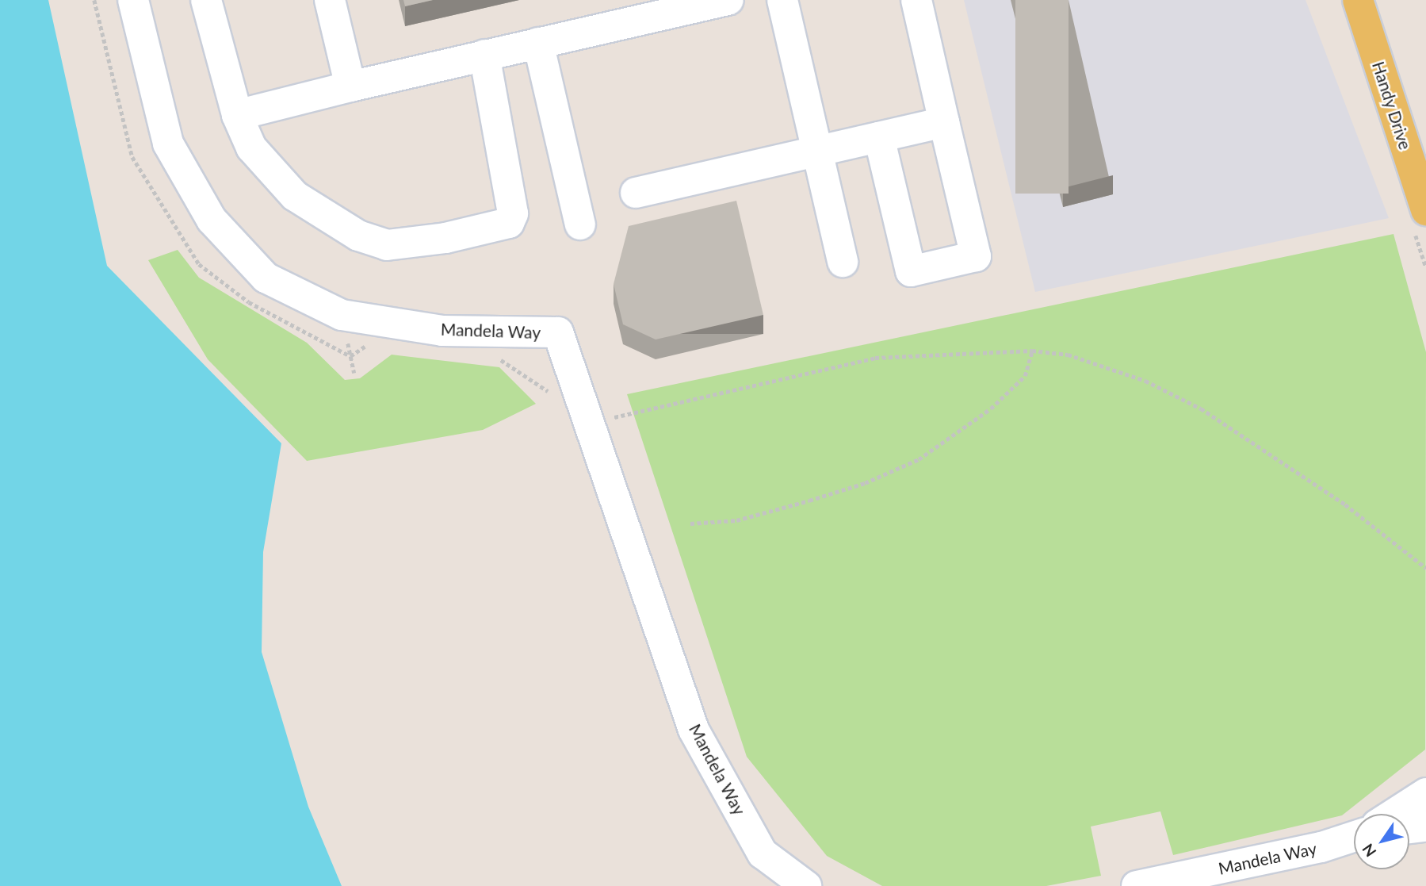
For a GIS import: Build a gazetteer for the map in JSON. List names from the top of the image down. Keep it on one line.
{"streets":{"main road":["Handy Drive"],"street":["Mandela Way"]},"north":"bottom left"}
